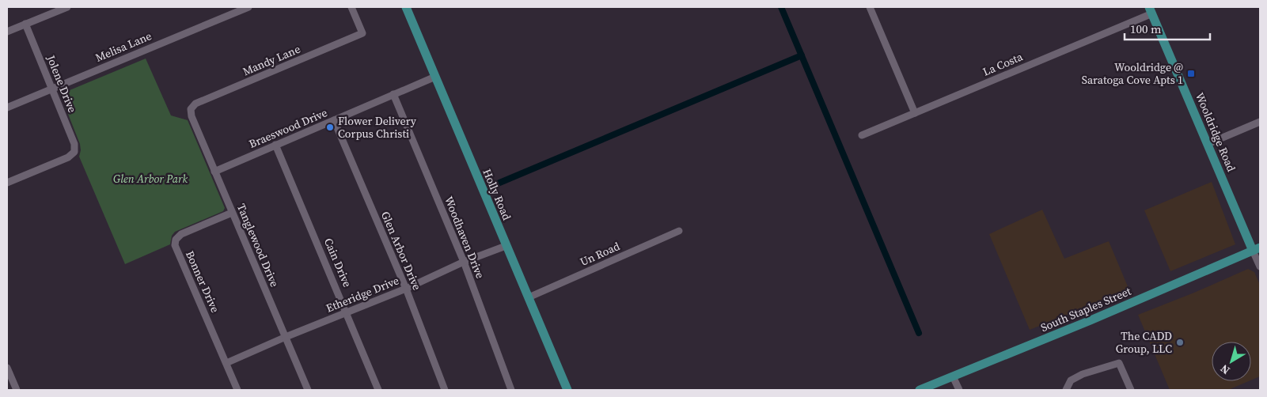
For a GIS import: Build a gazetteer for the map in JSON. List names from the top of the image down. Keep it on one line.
{"streets":{"main road":["Wooldridge Road","Holly Road","South Staples Street"],"street":["Melisa Lane","Mandy Lane","La Costa","Jolene Drive","Braeswood Drive","Woodhaven Drive","Tanglewood Drive","Glen Arbor Drive","Un Road","Cain Drive","Bonner Drive","Etheridge Drive"]},"crossings":[["Melisa Lane","Jolene Drive"],["Mandy Lane","Tanglewood Drive"],["La Costa","Wooldridge Road"],["Braeswood Drive","Holly Road"],["Braeswood Drive","Woodhaven Drive"],["Braeswood Drive","Tanglewood Drive"],["Braeswood Drive","Glen Arbor Drive"],["Braeswood Drive","Cain Drive"],["Wooldridge Road","South Staples Street"],["Holly Road","Un Road"],["Holly Road","Etheridge Drive"],["Woodhaven Drive","Etheridge Drive"],["Tanglewood Drive","Bonner Drive"],["Tanglewood Drive","Etheridge Drive"],["Glen Arbor Drive","Etheridge Drive"],["Cain Drive","Etheridge Drive"],["Bonner Drive","Etheridge Drive"]],"parks":["Glen Arbor Park"],"places":{"transit":["Wooldridge @ Saratoga Cove Apts 1"],"other":["Flower Delivery Corpus Christi","The CADD Group, LLC"]},"scale_bar":"100 m","north":"bottom left"}
